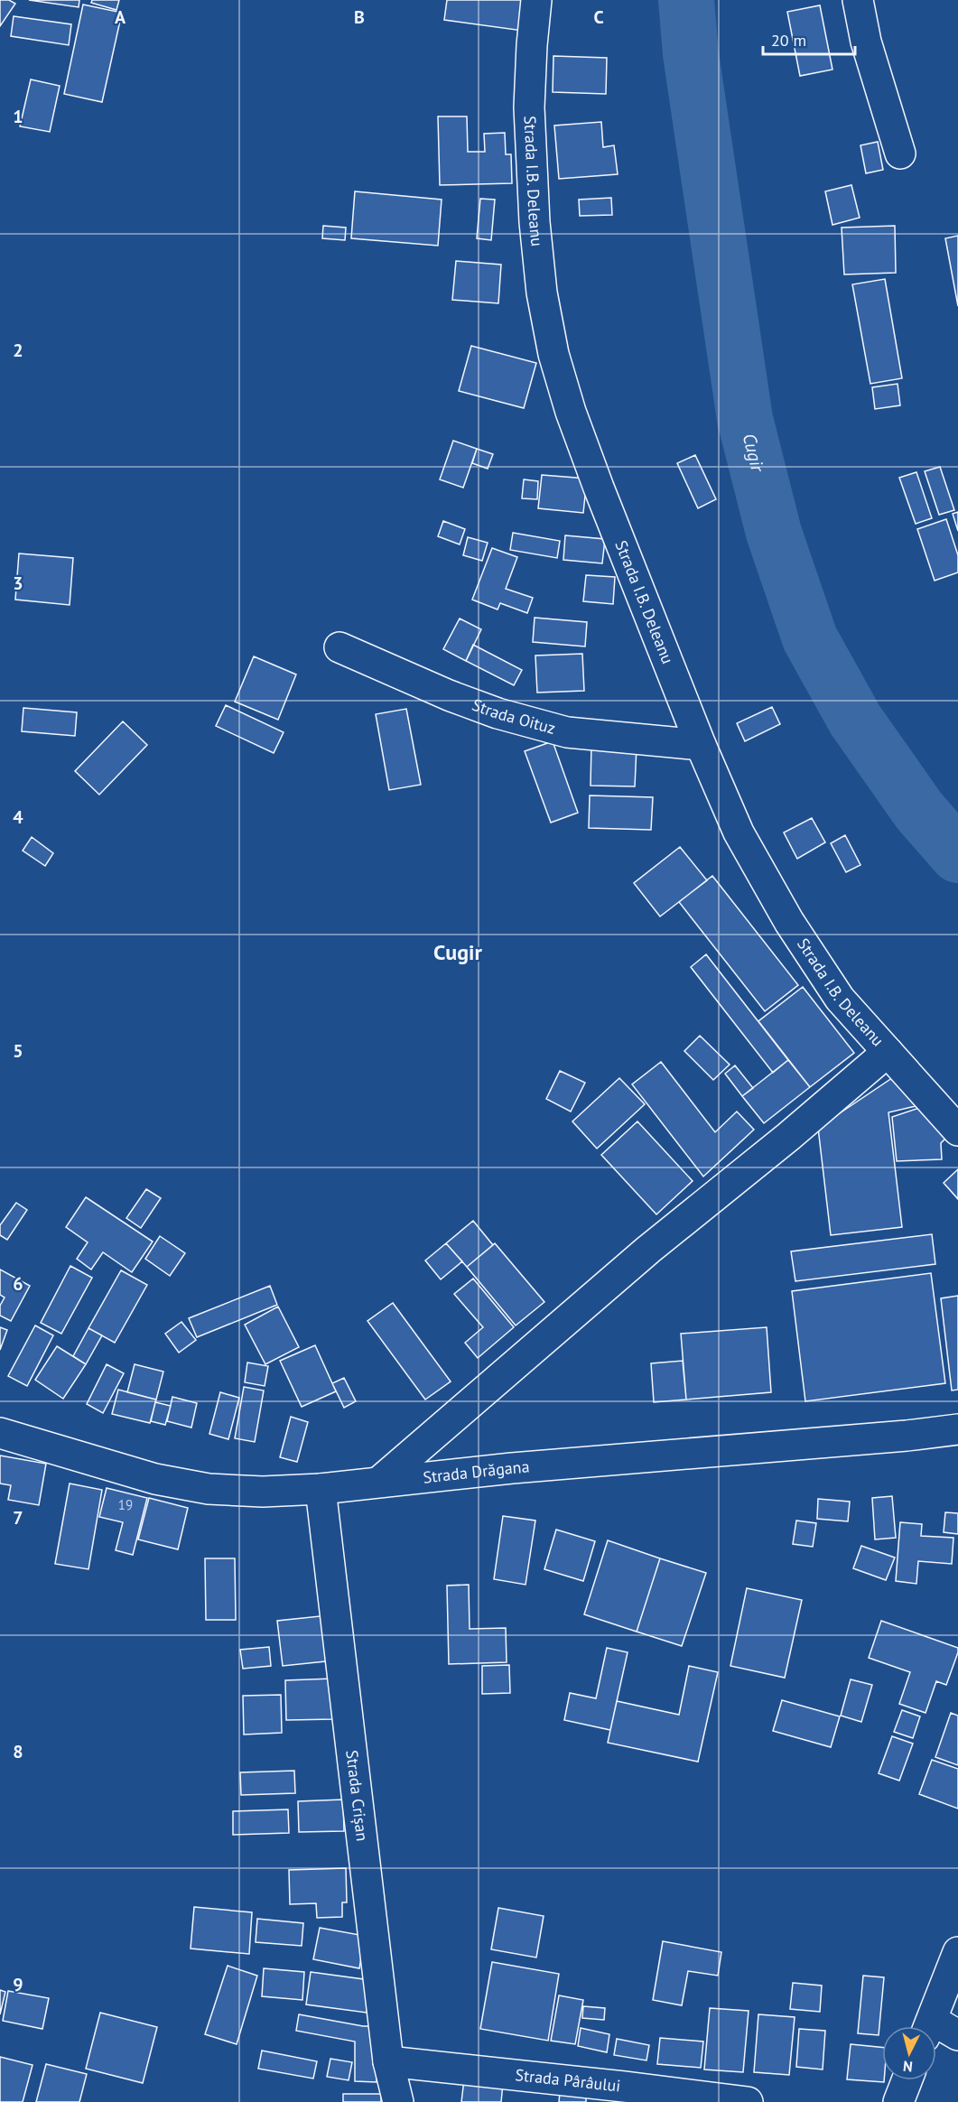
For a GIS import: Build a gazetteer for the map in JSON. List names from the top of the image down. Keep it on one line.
{"streets":{"street":["Strada I.B. Deleanu","Strada Oituz","Strada Drăgana","Strada Crișan","Strada Pârâului"]},"crossings":[["Strada I.B. Deleanu","Strada Oituz"],["Strada Drăgana","Strada Crișan"],["Strada Crișan","Strada Pârâului"]],"districts":["Cugir"],"water":["Cugir"],"house_numbers":["19"],"scale_bar":"20 m","north":"bottom","grid":{"columns":["A","B","C"],"rows":["1","2","3","4","5","6","7","8","9"]}}
